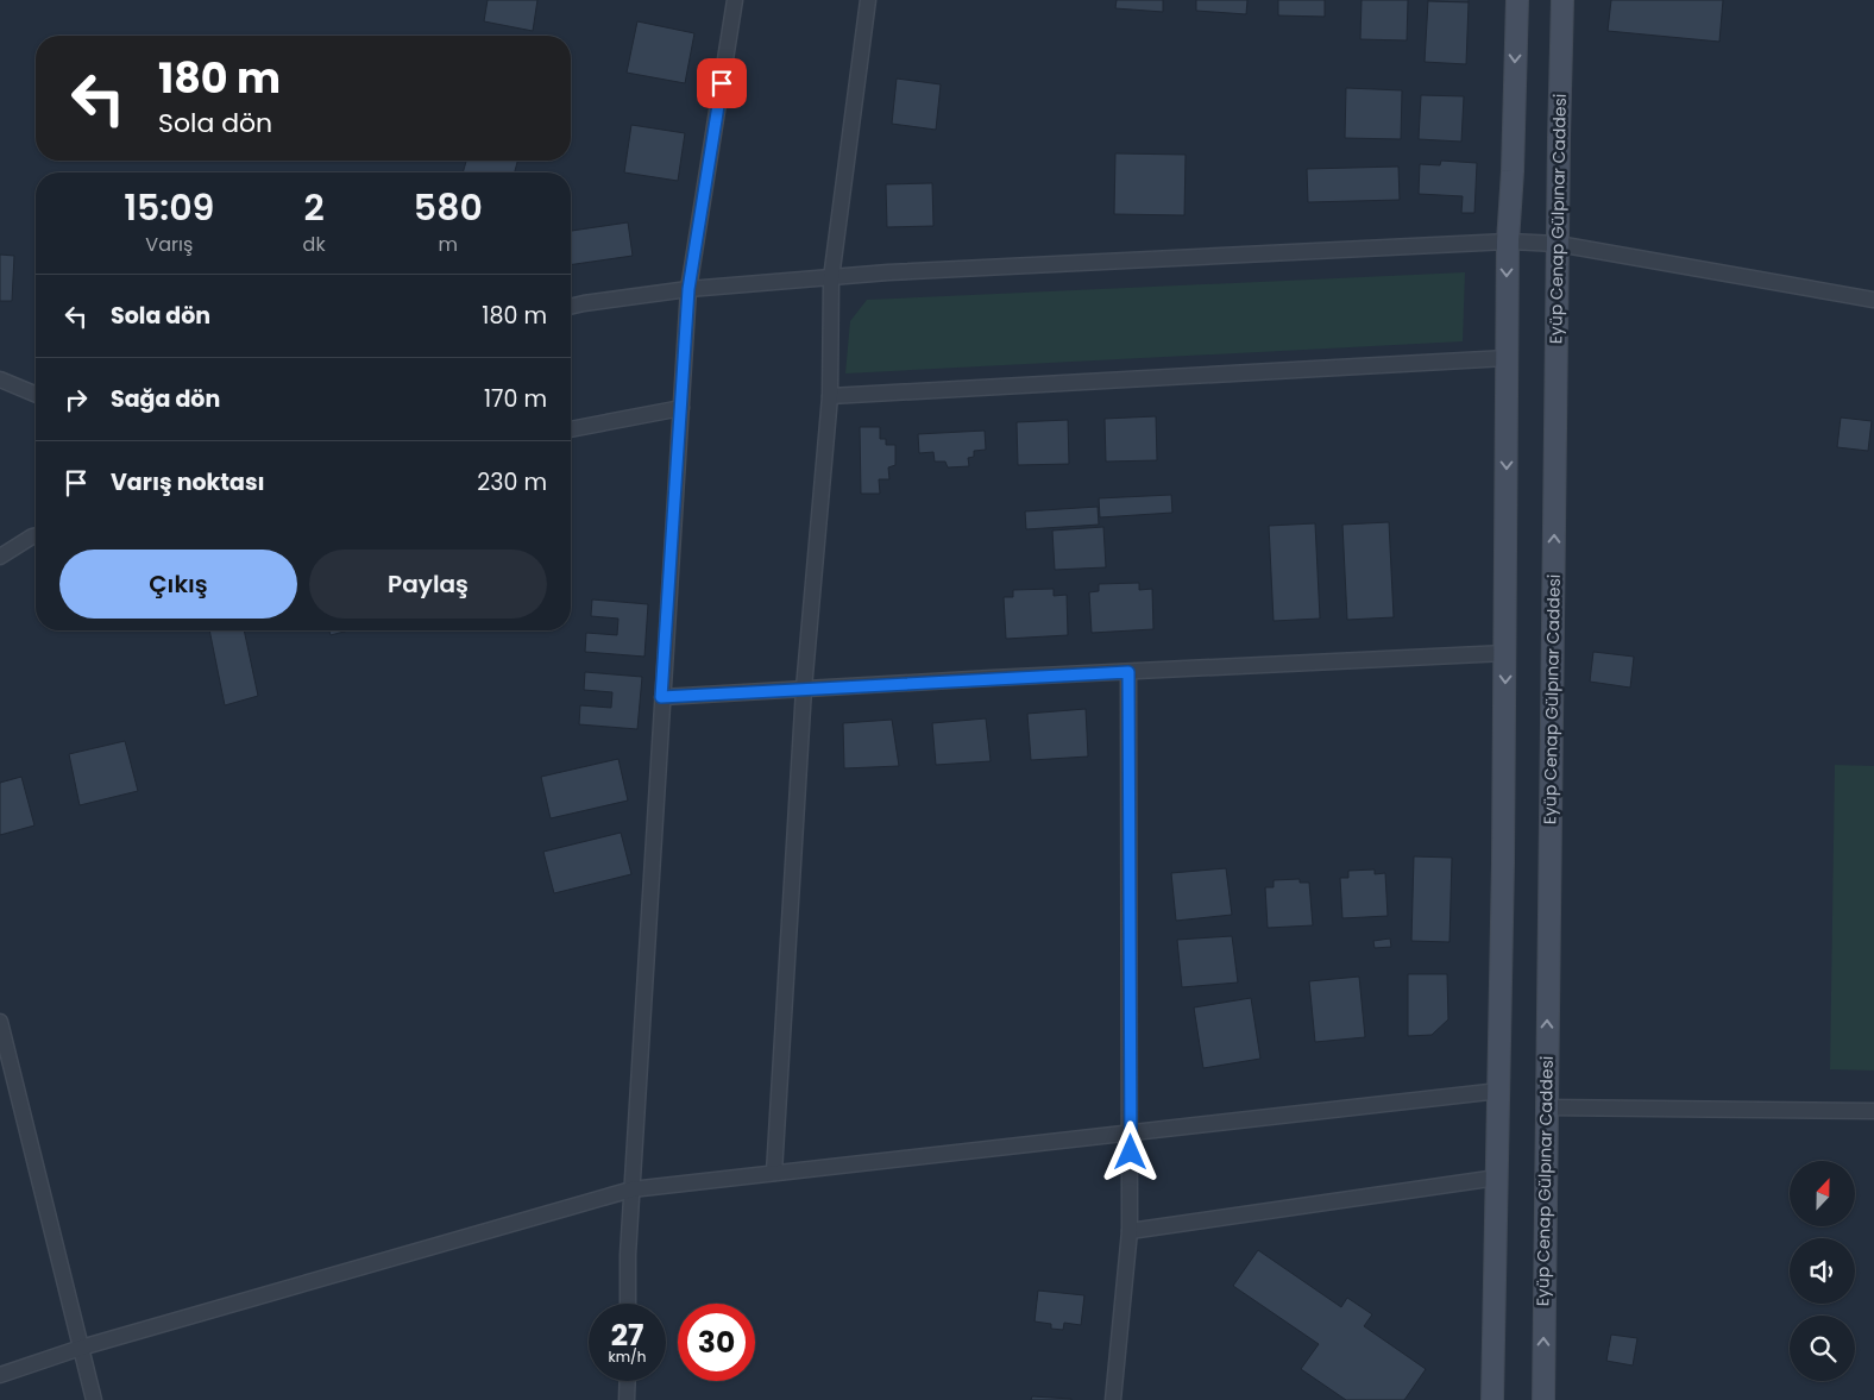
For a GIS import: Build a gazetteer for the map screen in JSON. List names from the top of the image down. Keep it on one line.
{"streets":{"main road":["Eyüp Cenap Gülpınar Caddesi"]},"north":"top","page":{"turn":["180 m","Sola dön"],"eta":["15:09","Varış","2","dk","580","m"],"list":[{"name":"Sola dön","value":"180 m"},{"name":"Sağa dön","value":"170 m"},{"name":"Varış noktası","value":"230 m"}],"buttons":["Çıkış","Paylaş"],"speed":"27 km/h","limit":"30"}}
